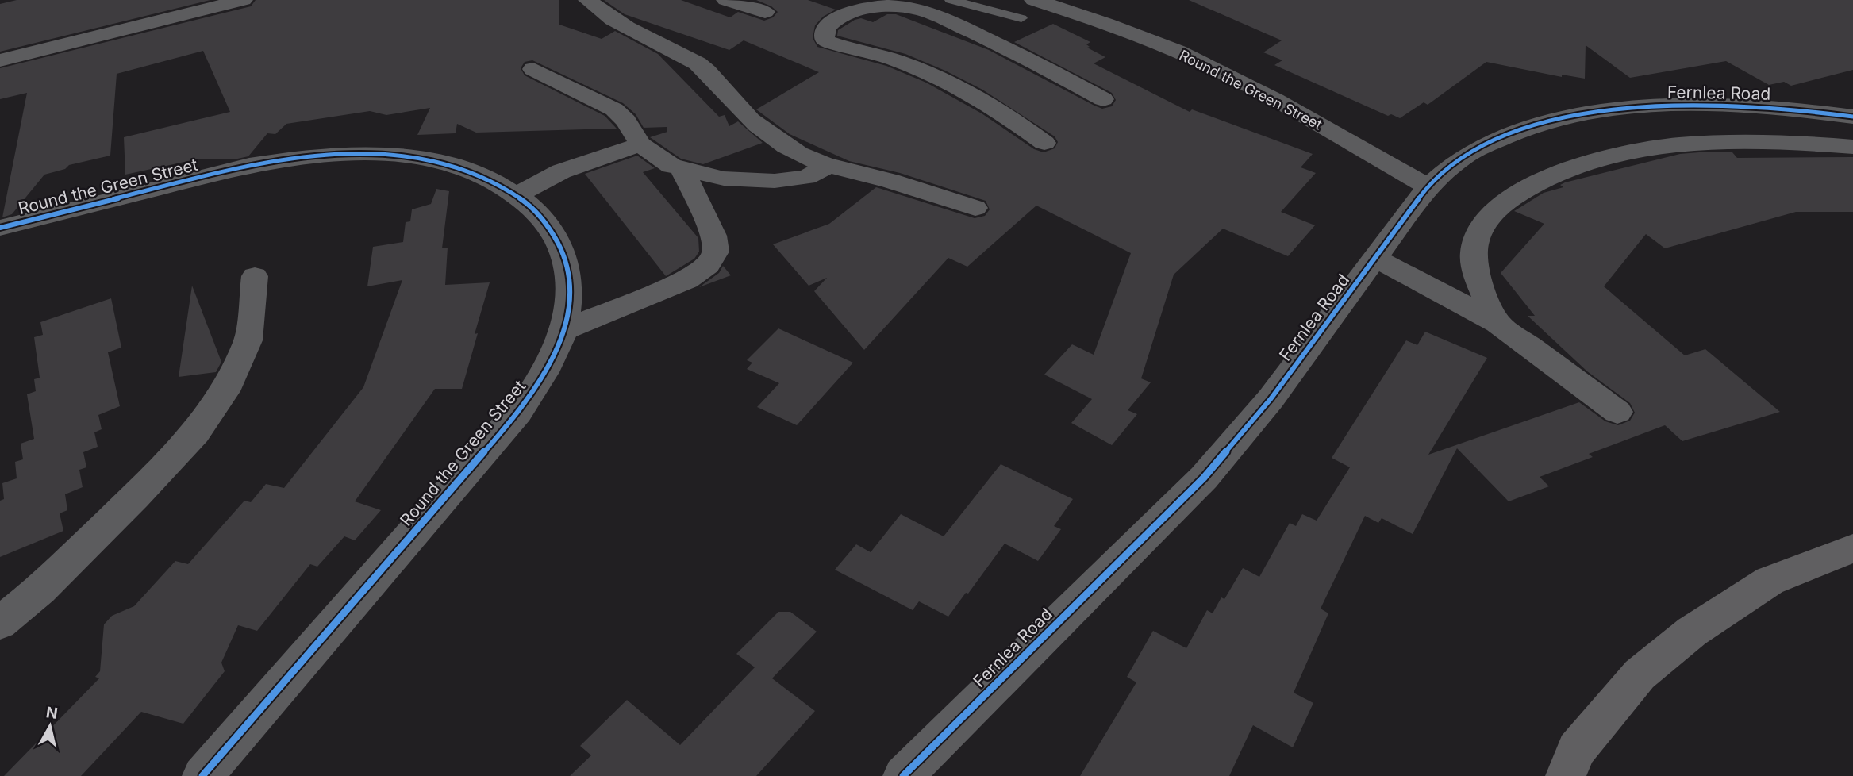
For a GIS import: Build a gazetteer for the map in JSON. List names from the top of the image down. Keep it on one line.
{"streets":{"street":["Round the Green Street","Fernlea Road"]},"crossings":[["Round the Green Street","Fernlea Road"]],"north":"top"}
